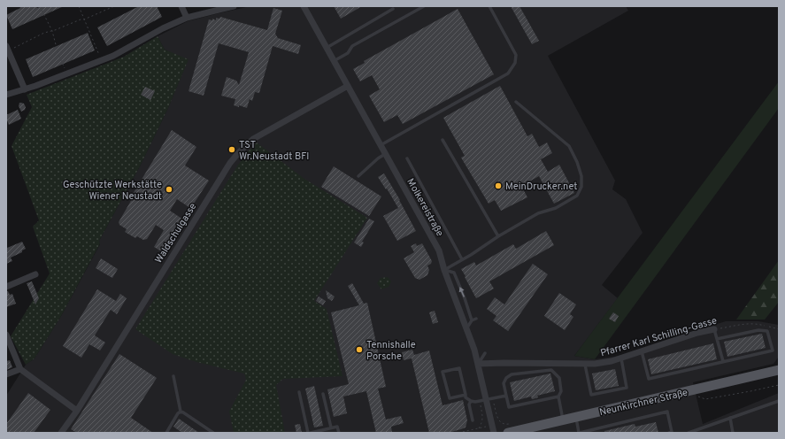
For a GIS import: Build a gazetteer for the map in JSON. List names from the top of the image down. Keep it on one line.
{"streets":{"main road":["Neunkirchner Straße"],"street":["Molkereistraße","Waldschulgasse","Pfarrer Karl Schilling-Gasse"]},"crossings":[["Molkereistraße","Waldschulgasse"],["Molkereistraße","Pfarrer Karl Schilling-Gasse"]],"places":["TST Wr.Neustadt BFI","MeinDrucker.net","Geschützte Werkstätte Wiener Neustadt","Tennishalle Porsche"]}
